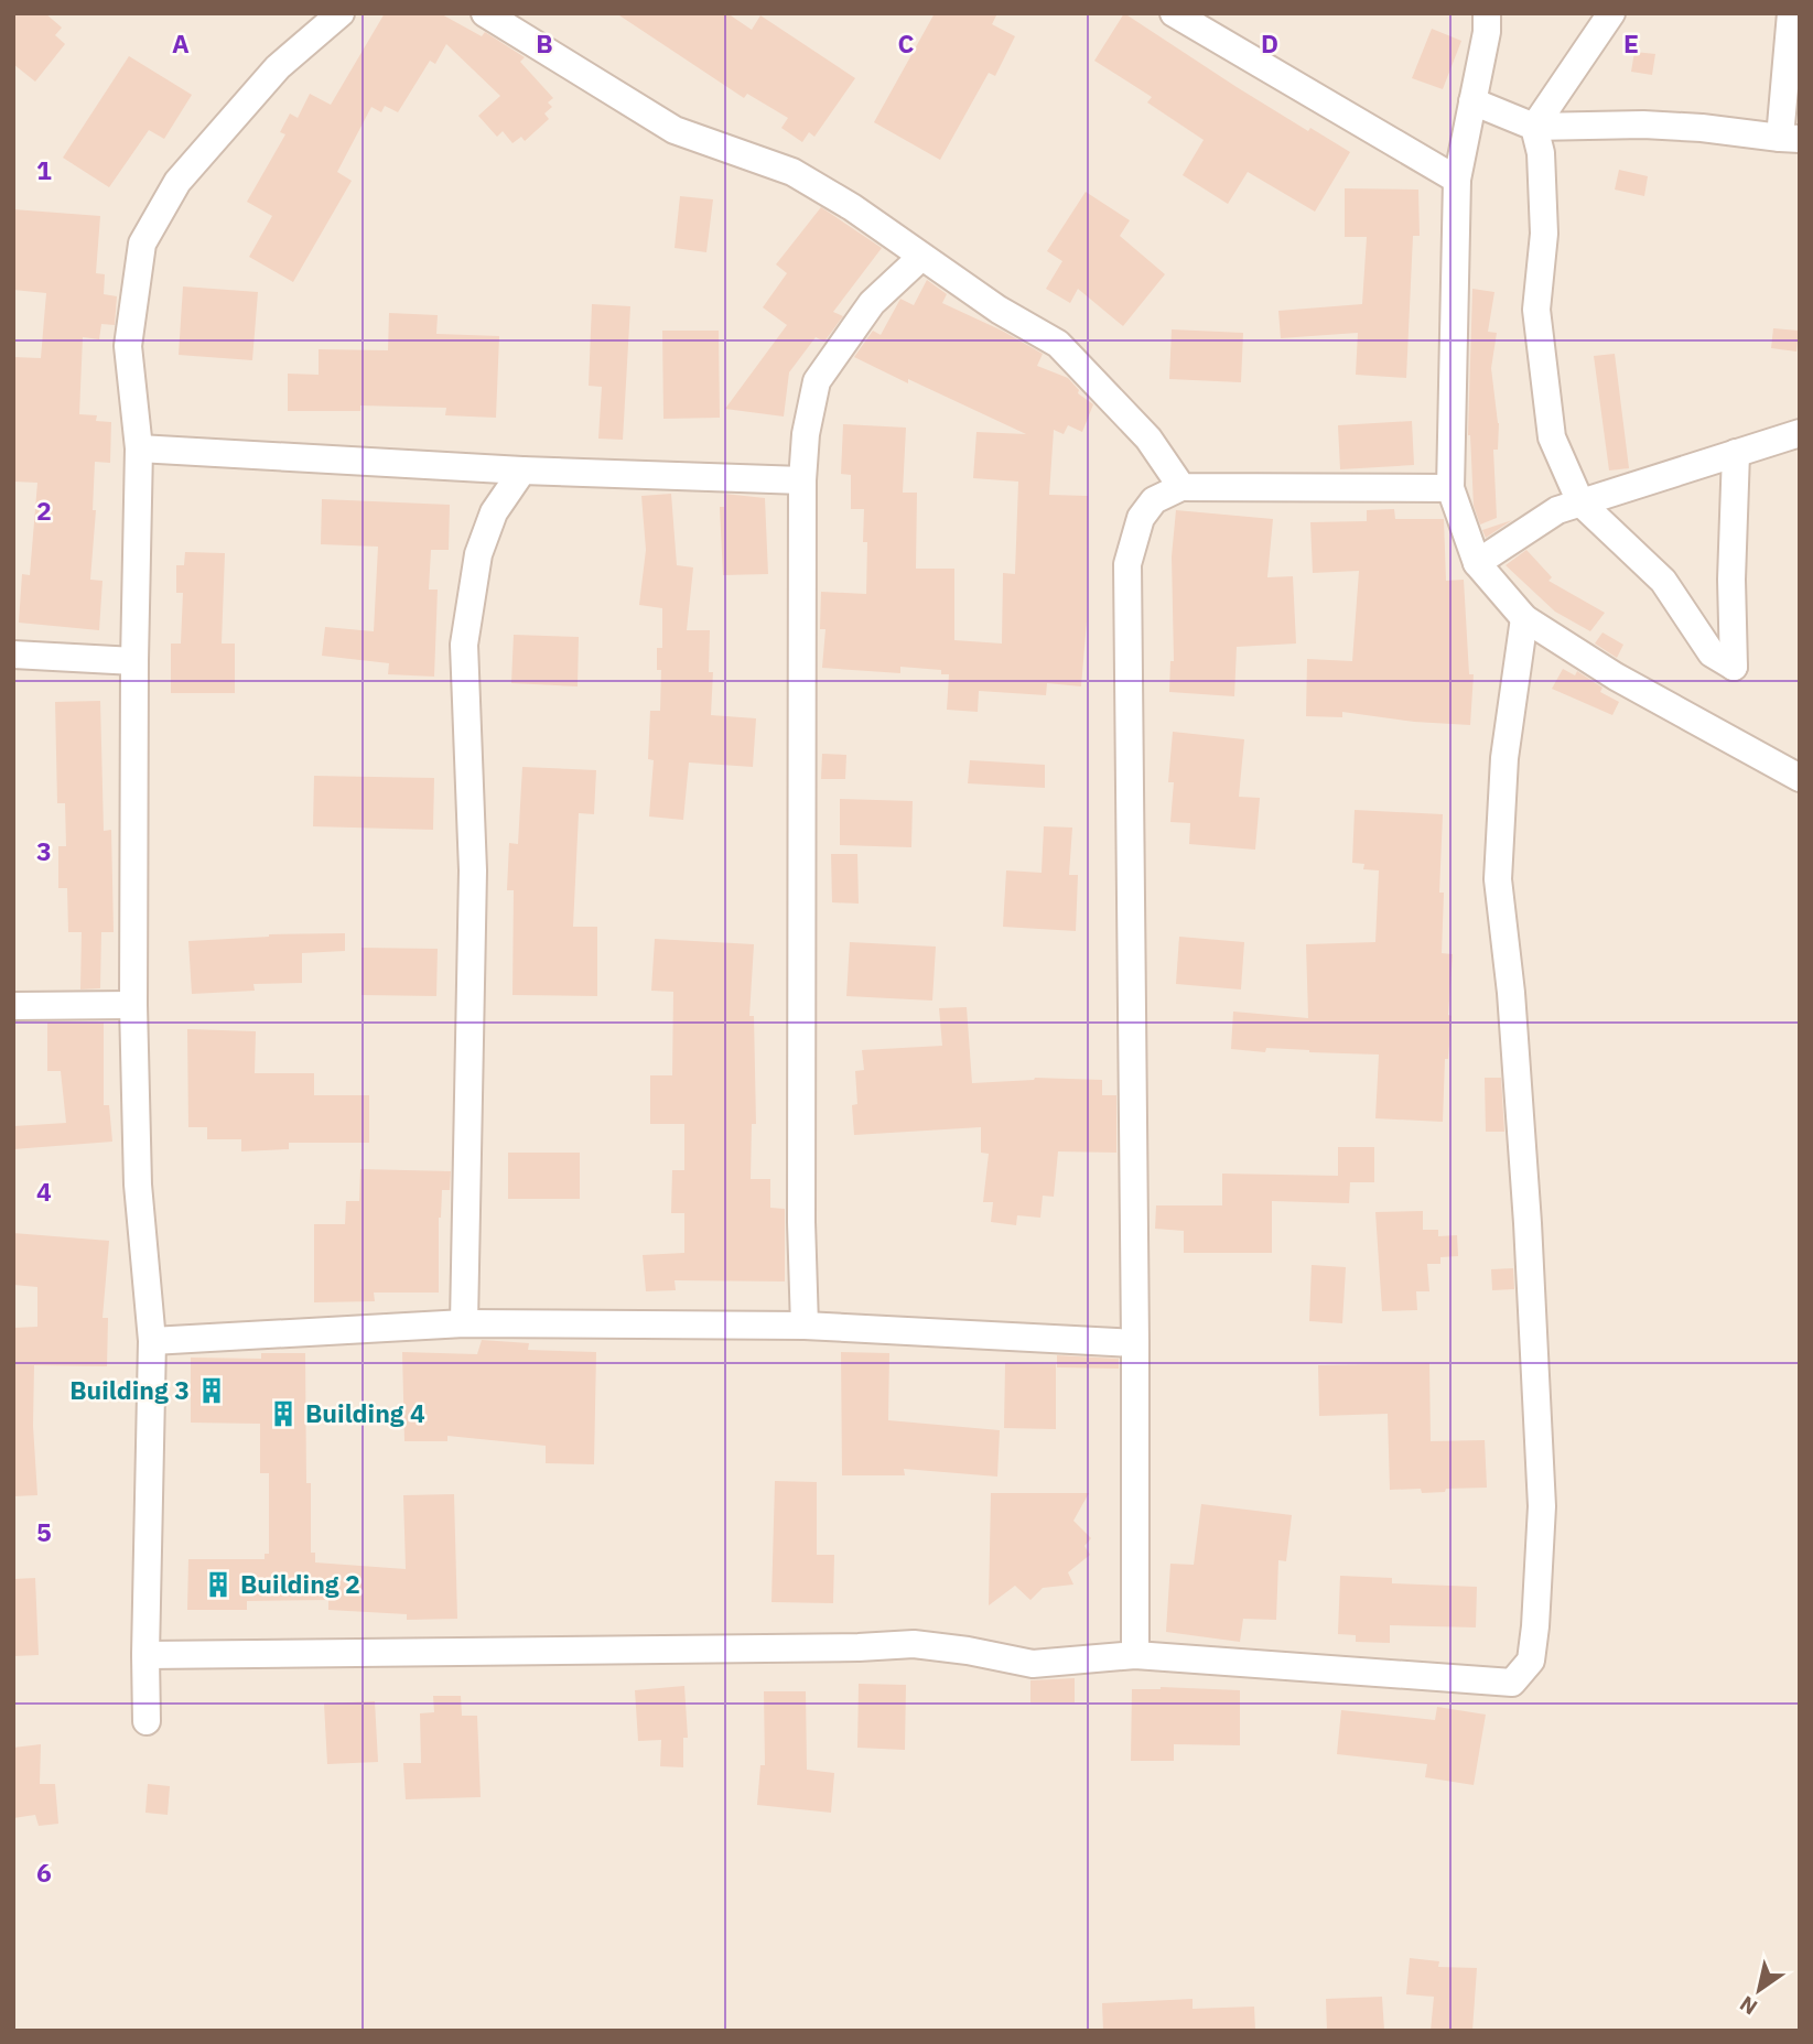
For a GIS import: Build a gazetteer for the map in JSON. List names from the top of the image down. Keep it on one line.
{"places":{"building":["Building 3","Building 4","Building 2"]},"north":"bottom left","grid":{"columns":["A","B","C","D","E"],"rows":["1","2","3","4","5","6"]}}
